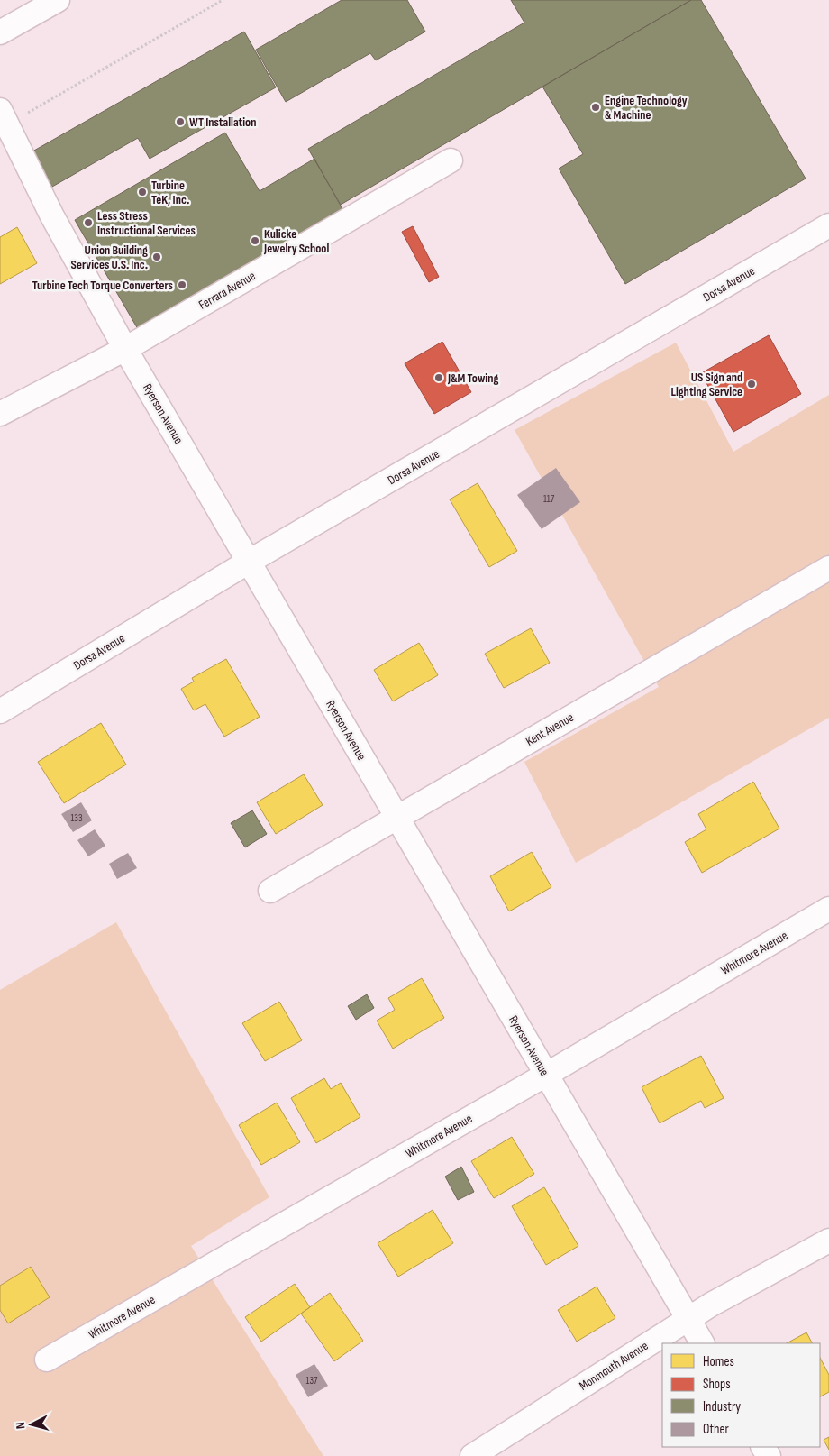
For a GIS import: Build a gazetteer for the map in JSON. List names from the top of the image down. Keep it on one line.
{"streets":{"street":["Dorsa Avenue","Ferrara Avenue","Ryerson Avenue","Kent Avenue","Whitmore Avenue","Monmouth Avenue"]},"crossings":[["Dorsa Avenue","Ryerson Avenue"],["Ferrara Avenue","Ryerson Avenue"],["Ryerson Avenue","Kent Avenue"],["Ryerson Avenue","Whitmore Avenue"],["Ryerson Avenue","Monmouth Avenue"]],"places":["Engine Technology & Machine","WT Installation","Turbine TeK, Inc.","Less Stress Instructional Services","Kulicke Jewelry School","Union Building Services U.S. Inc.","Turbine Tech Torque Converters","J&M Towing","US Sign and Lighting Service"],"house_numbers":["117","133","137"],"legend":["Homes","Shops","Industry","Other"],"north":"left"}
